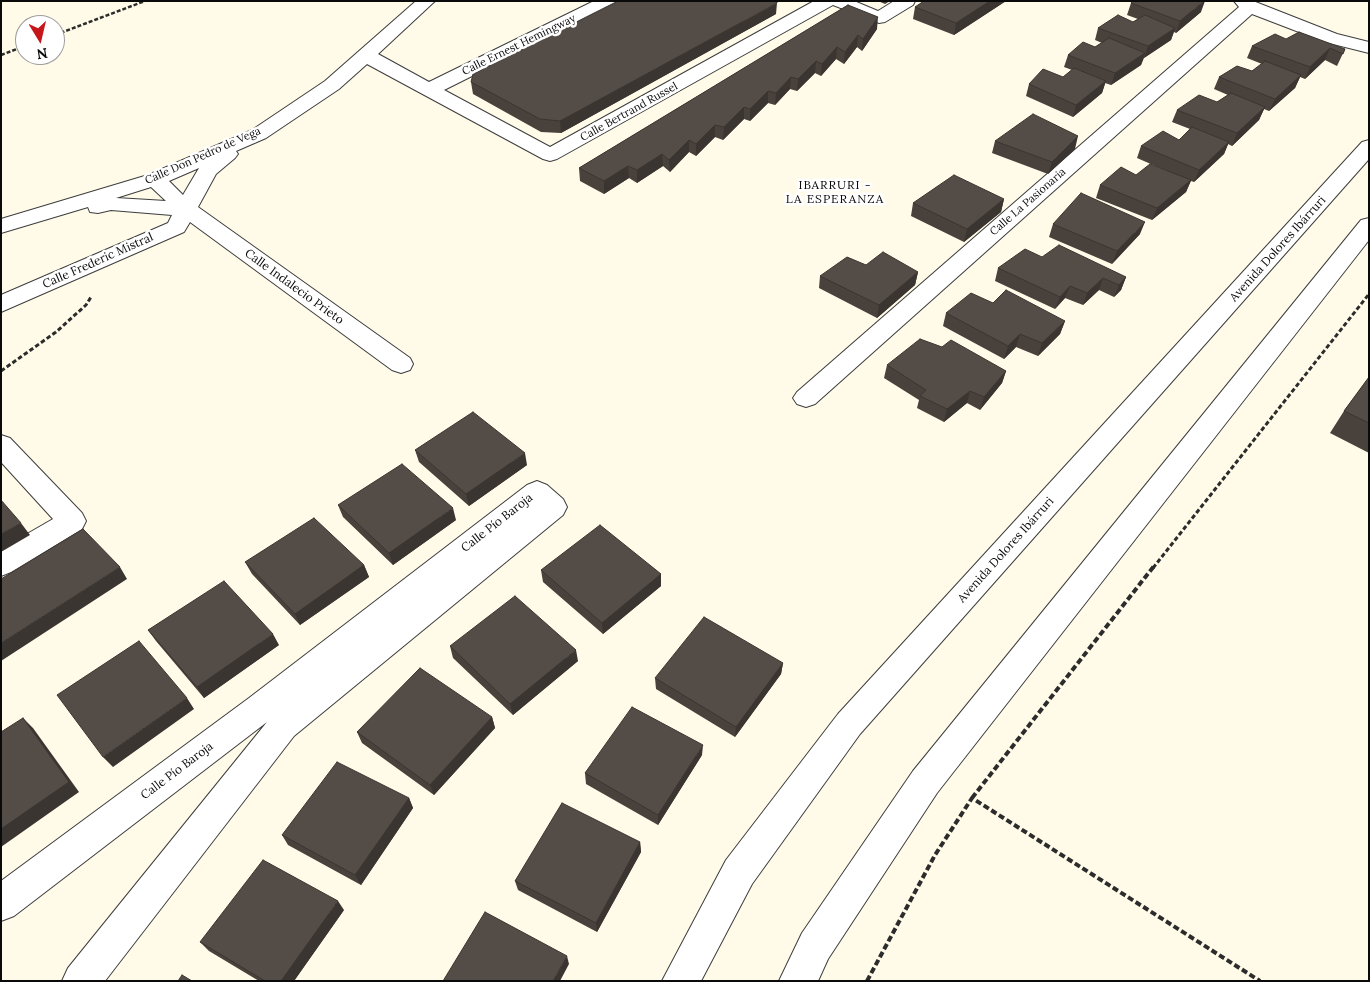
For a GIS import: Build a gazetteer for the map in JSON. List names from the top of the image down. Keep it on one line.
{"streets":{"street":["Calle Ernest Hemingway","Calle Bertrand Russel","Calle Don Pedro de Vega","Calle La Pasionaria","Avenida Dolores Ibárruri","Calle Frederic Mistral","Calle Indalecio Prieto","Calle Pío Baroja"]},"crossings":[["Calle Ernest Hemingway","Calle Bertrand Russel"],["Calle Don Pedro de Vega","Calle Frederic Mistral"],["Calle Don Pedro de Vega","Calle Indalecio Prieto"],["Calle Frederic Mistral","Calle Indalecio Prieto"]],"districts":["IBARRURI - LA ESPERANZA"],"north":"bottom"}
